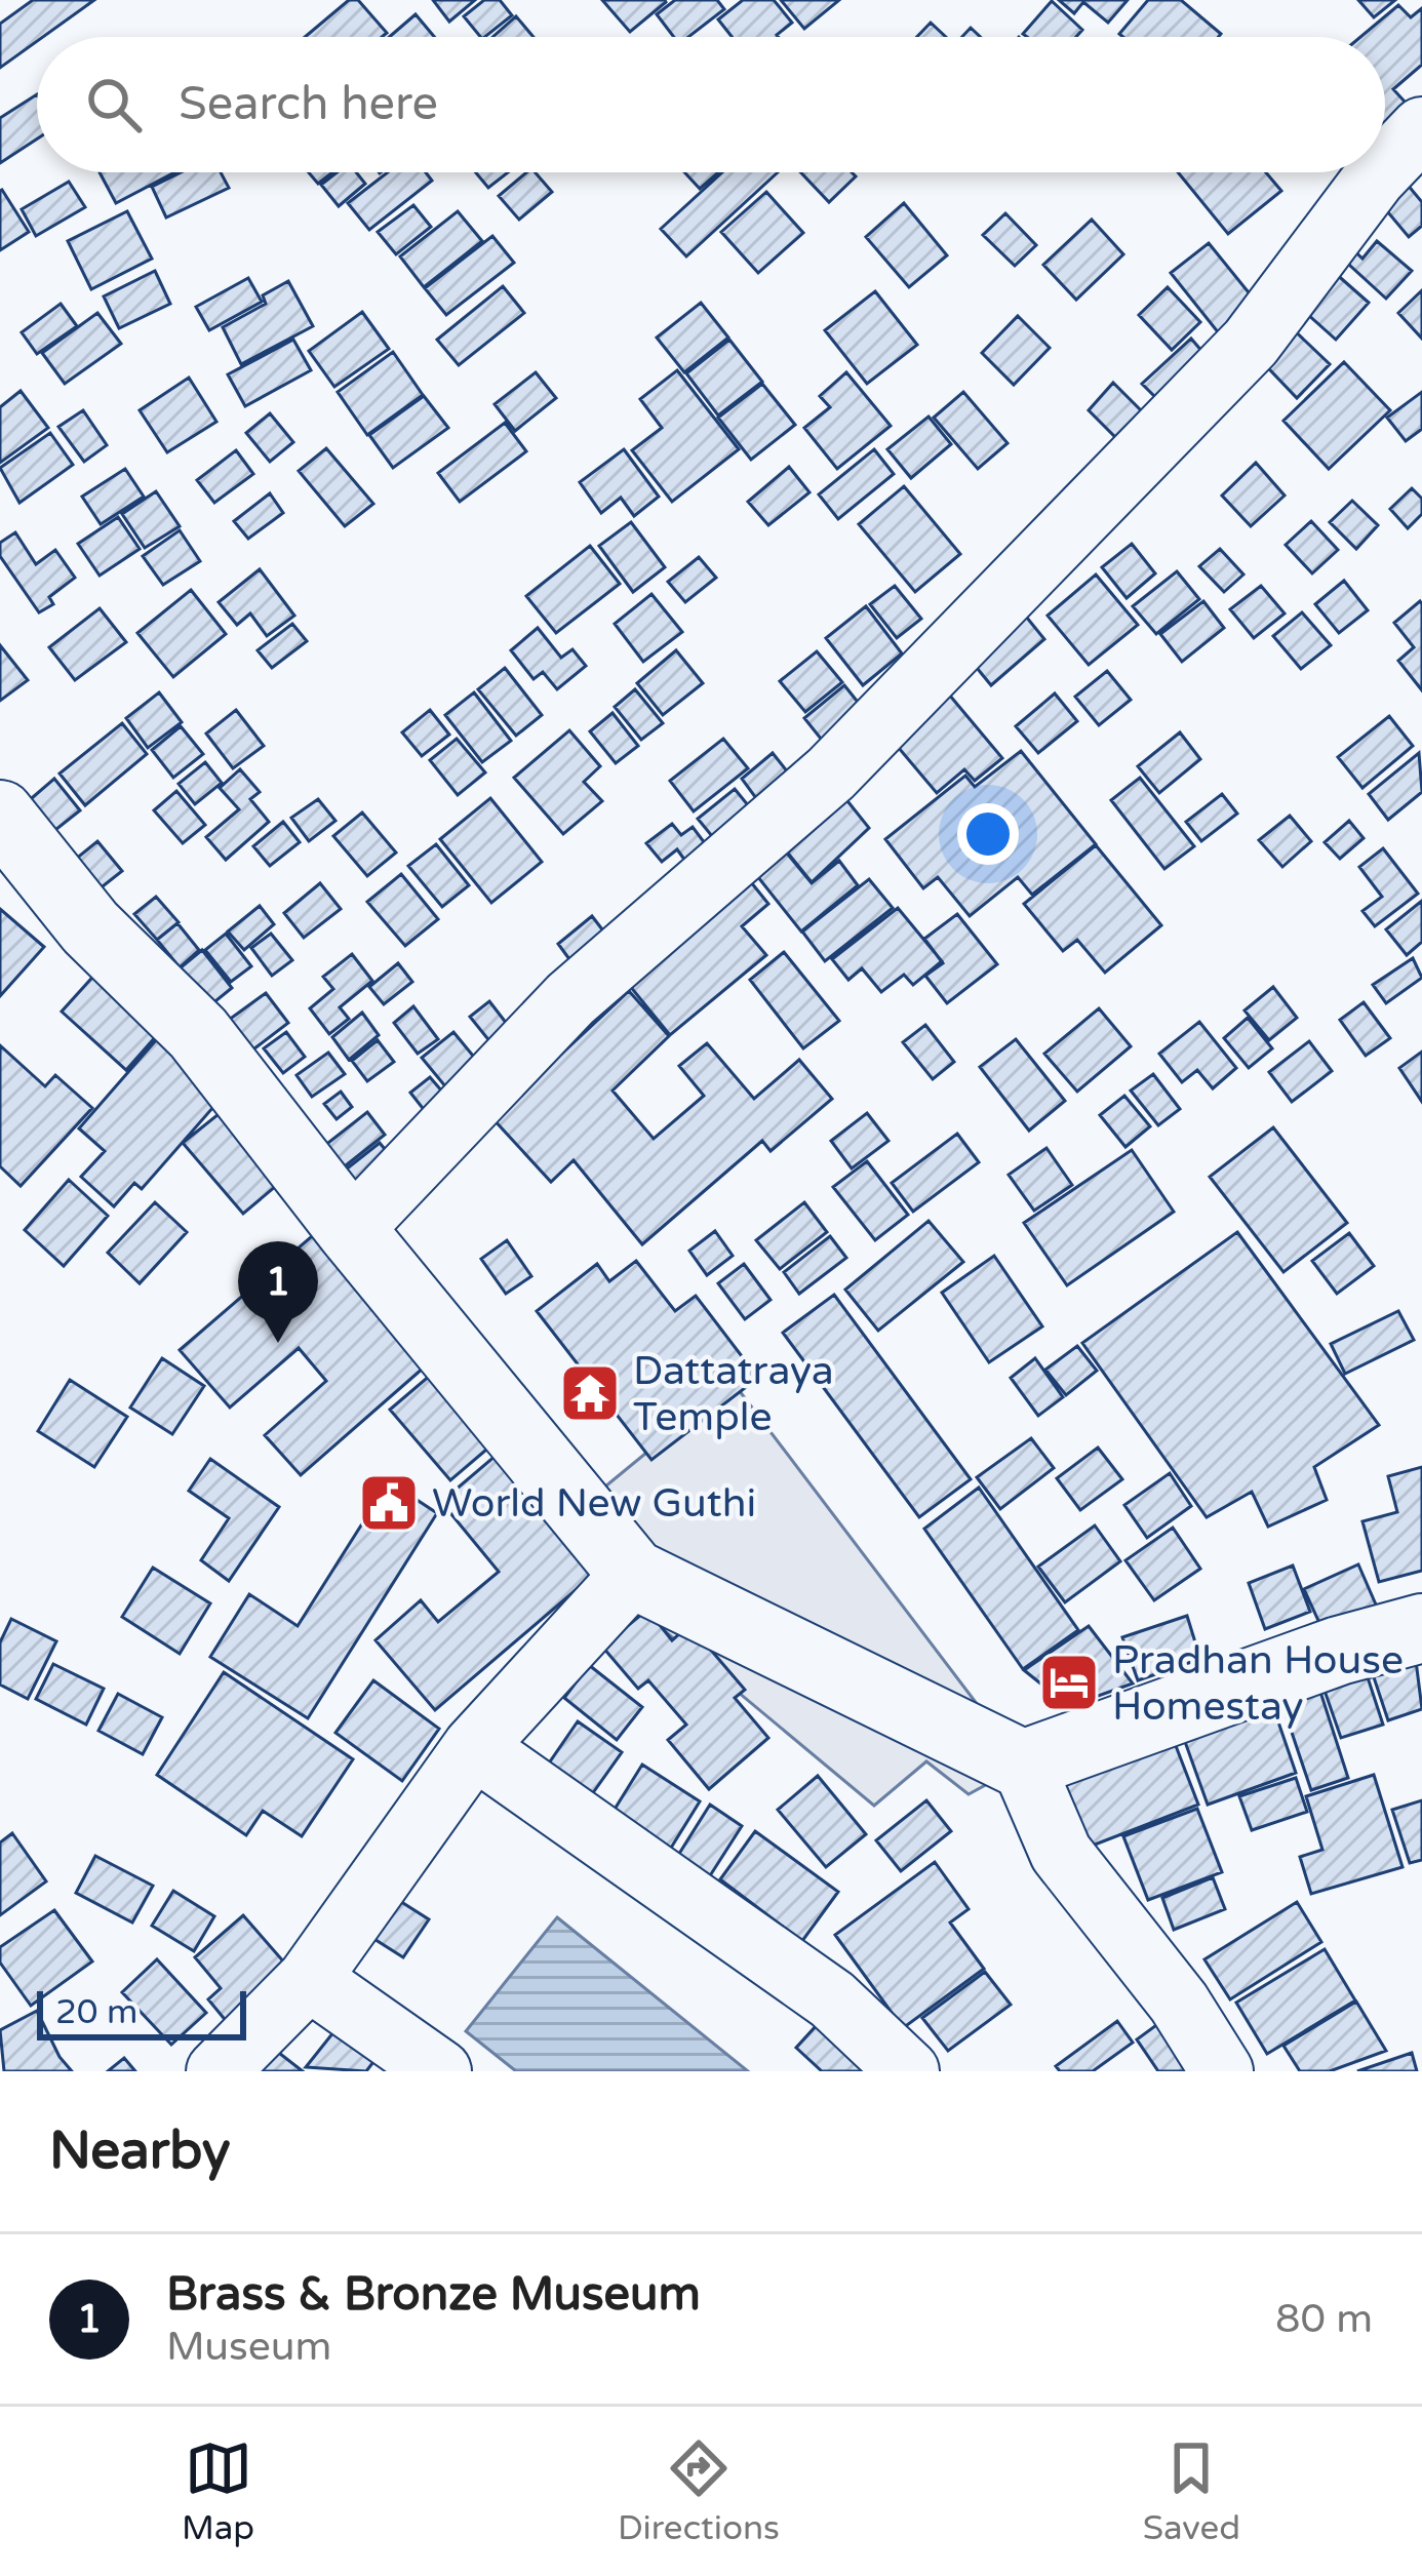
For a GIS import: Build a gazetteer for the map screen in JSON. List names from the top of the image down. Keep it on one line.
{"places":{"temple":["Dattatraya Temple"],"public building":["World New Guthi"],"hotel":["Pradhan House Homestay"]},"scale_bar":"20 m","page":{"search":"Search here","pins":"1","scale":"20 m","heading":"Nearby","list":[{"mark":"1","name":"Brass & Bronze Museum","note":"Museum","value":"80 m"}],"nav":["Map","Directions","Saved"]}}
